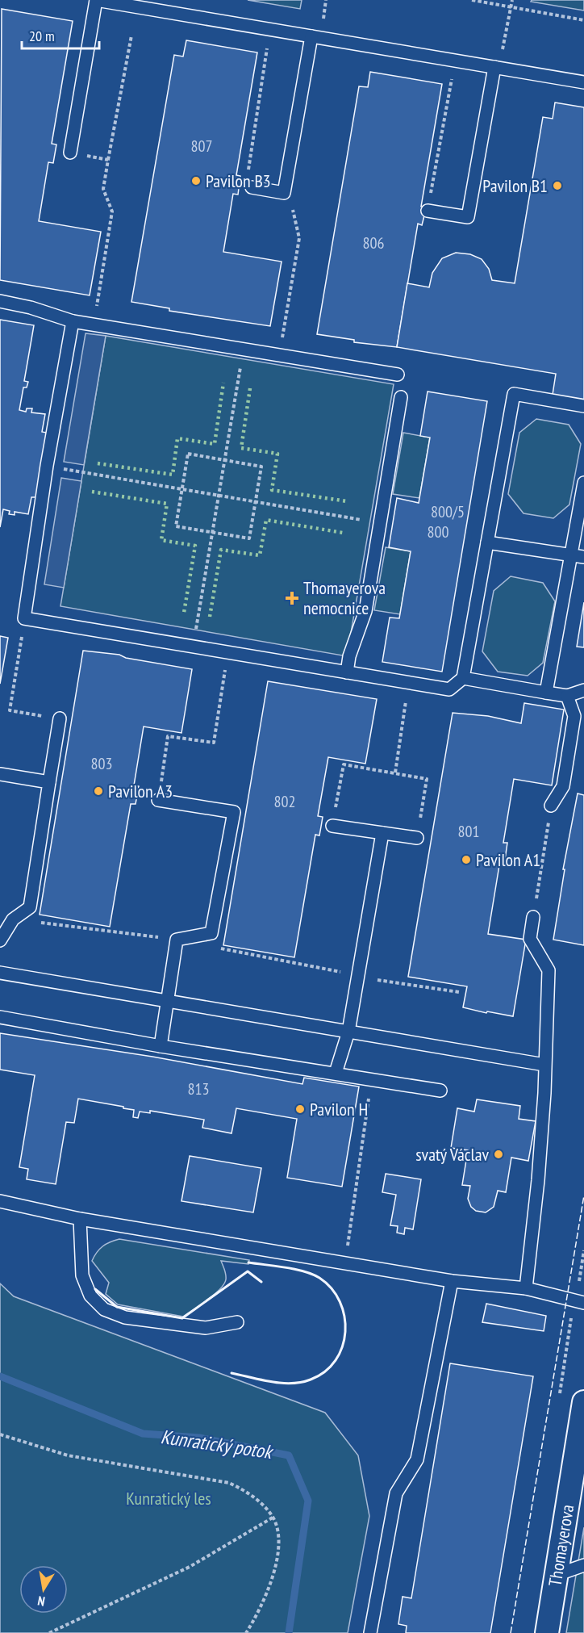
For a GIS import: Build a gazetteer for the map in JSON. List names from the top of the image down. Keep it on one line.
{"streets":{"street":["Thomayerova"]},"water":["Kunratický potok"],"parks":["Kunratický les"],"places":{"other":["Pavilon B3","Pavilon B1","Pavilon A3","Pavilon A1","Pavilon H","svatý Václav"],"health":["Thomayerova nemocnice"]},"house_numbers":["807","806","800/5","800","803","802","801","813"],"scale_bar":"20 m","north":"bottom"}
